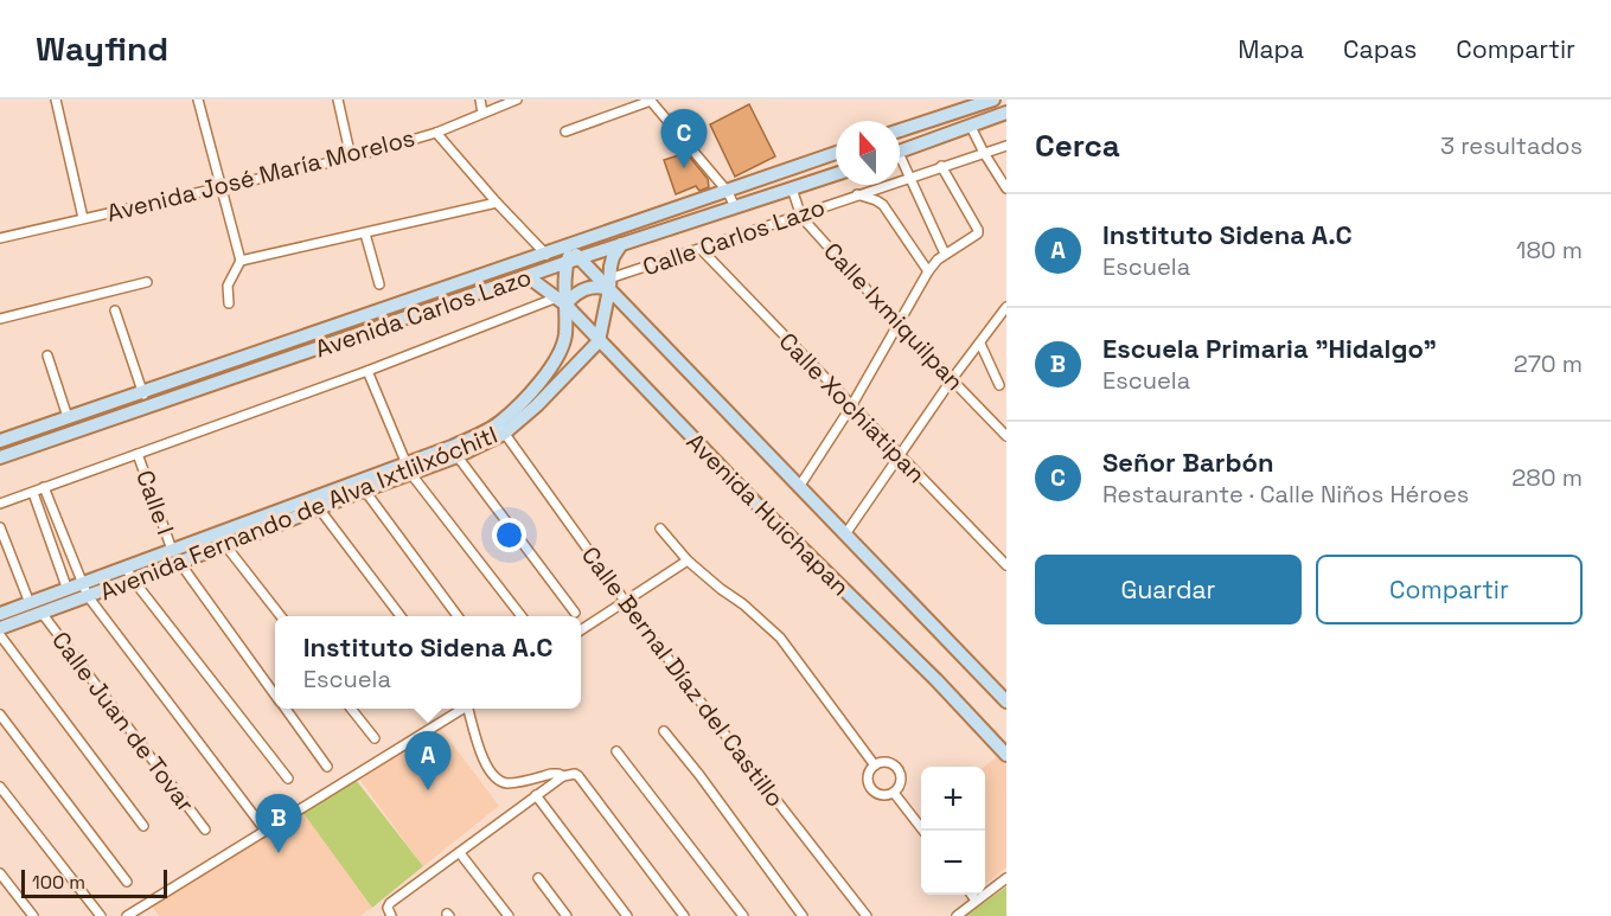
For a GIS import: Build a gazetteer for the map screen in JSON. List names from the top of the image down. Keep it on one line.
{"streets":{"street":["Avenida José María Morelos","Calle Carlos Lazo","Avenida Carlos Lazo","Calle Ixmiquilpan","Calle Xochiatipan","Calle I","Avenida Fernando de Alva Ixtlilxóchitl","Avenida Huichapan","Calle Bernal Díaz del Castillo","Calle Juan de Tovar"]},"crossings":[["Calle Carlos Lazo","Calle Ixmiquilpan"],["Calle Carlos Lazo","Calle Xochiatipan"],["Calle Carlos Lazo","Avenida Huichapan"],["Avenida Carlos Lazo","Calle Ixmiquilpan"],["Avenida Carlos Lazo","Avenida Fernando de Alva Ixtlilxóchitl"],["Avenida Carlos Lazo","Avenida Huichapan"],["Calle I","Avenida Fernando de Alva Ixtlilxóchitl"],["Avenida Fernando de Alva Ixtlilxóchitl","Avenida Huichapan"],["Avenida Fernando de Alva Ixtlilxóchitl","Calle Bernal Díaz del Castillo"],["Avenida Fernando de Alva Ixtlilxóchitl","Calle Juan de Tovar"]],"scale_bar":"100 m","north":"top","page":{"header":"Wayfind","nav":["Mapa","Capas","Compartir"],"heading":["Cerca","3 resultados"],"pins":["C","A","B"],"list":[{"mark":"A","name":"Instituto Sidena A.C","note":"Escuela","value":"180 m"},{"mark":"B","name":"Escuela Primaria \"Hidalgo\"","note":"Escuela","value":"270 m"},{"mark":"C","name":"Señor Barbón","note":"Restaurante · Calle Niños Héroes","value":"280 m"}],"buttons":["Guardar","Compartir"],"popup":["Instituto Sidena A.C","Escuela"],"map_buttons":["+","−"],"scale":"100 m"}}
